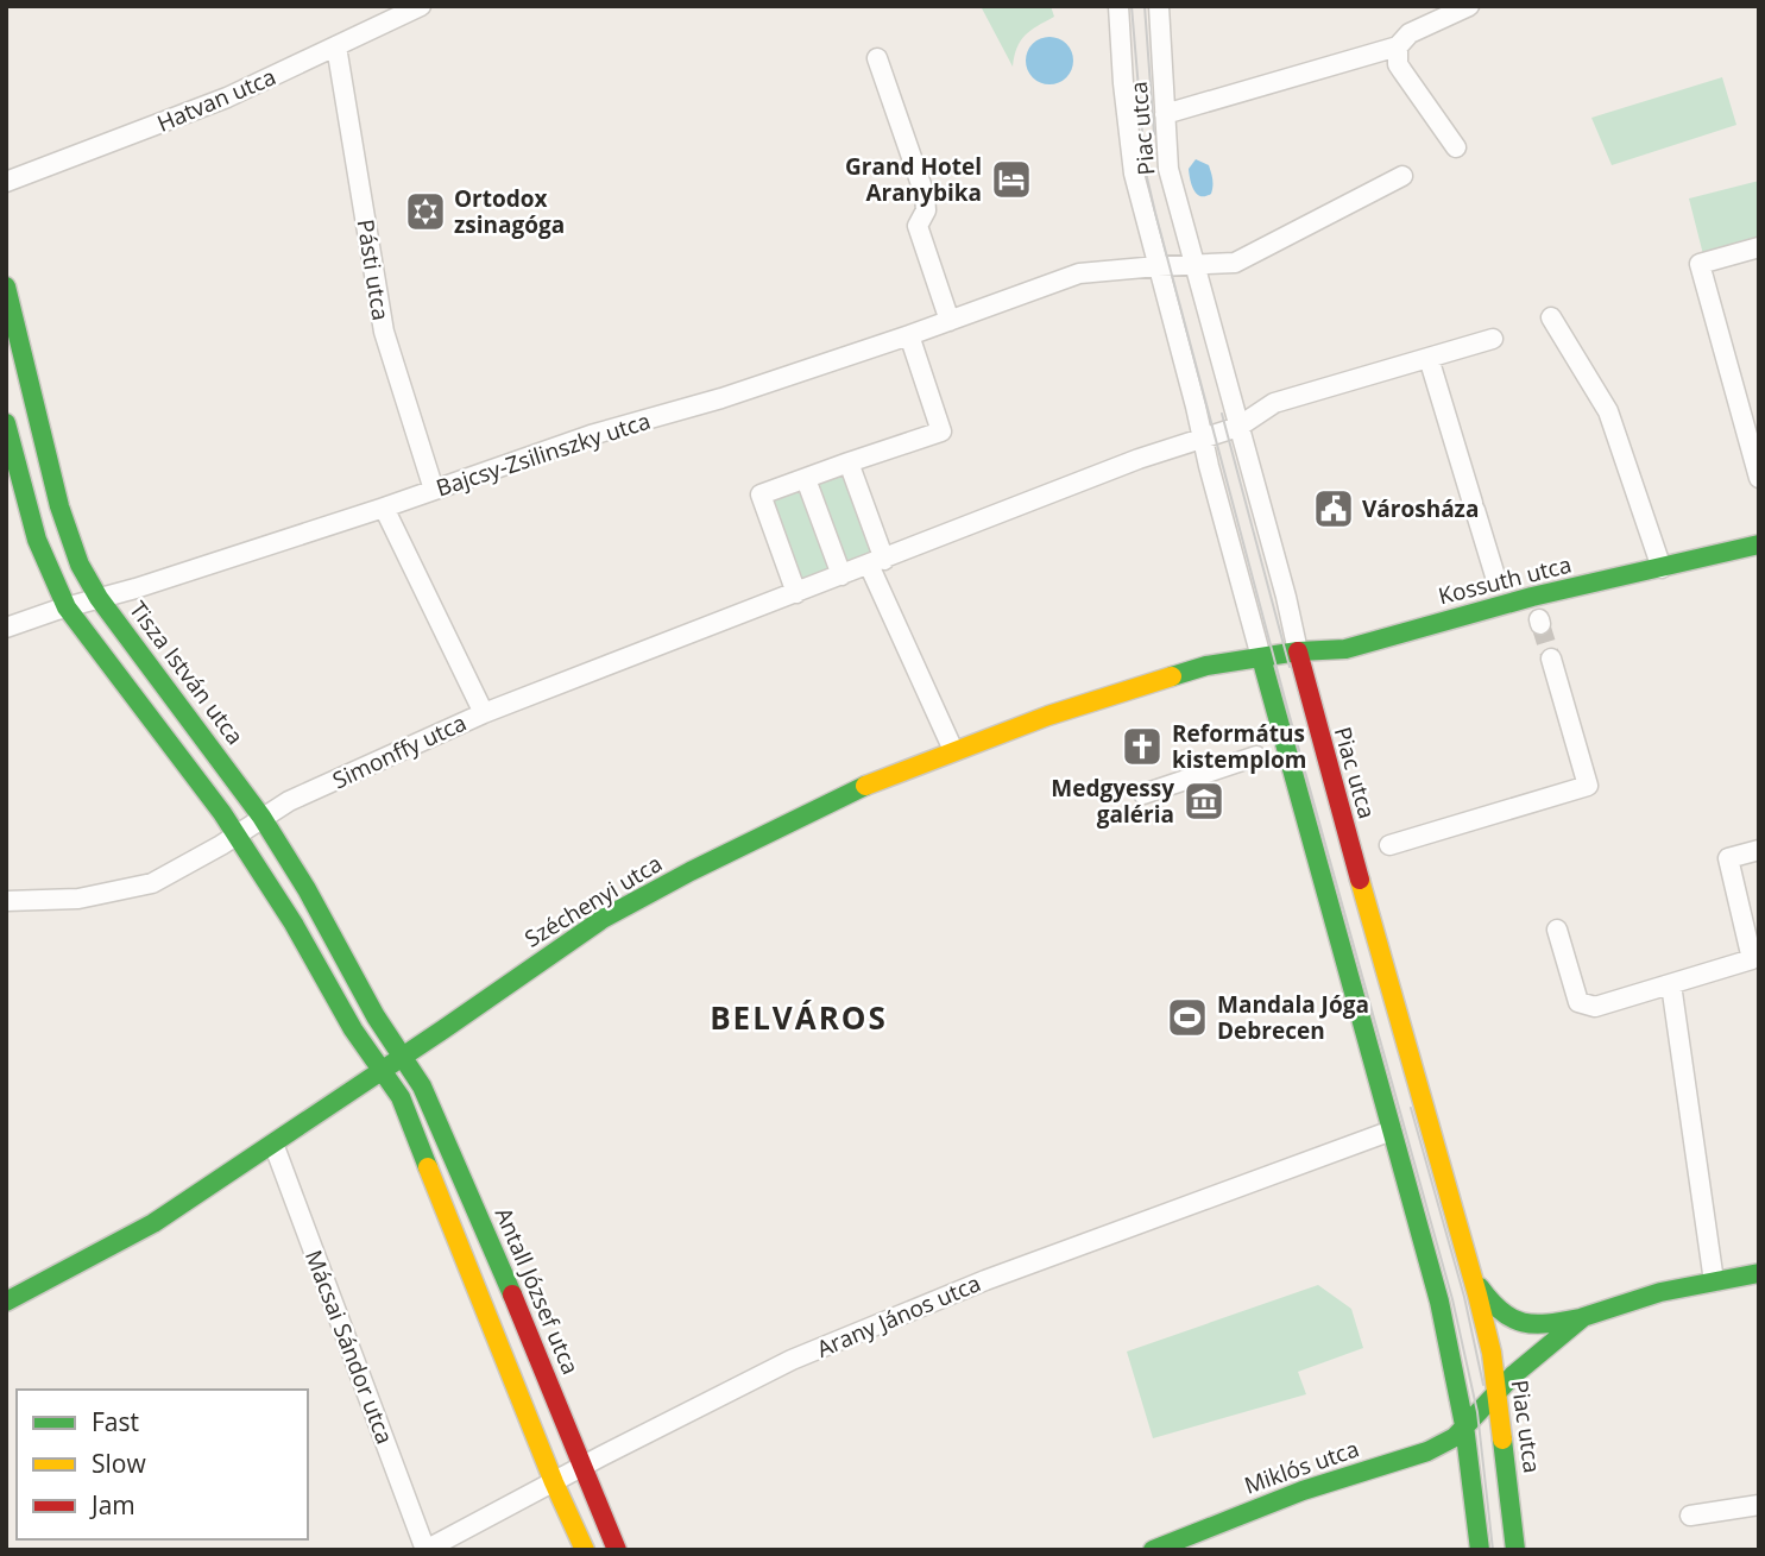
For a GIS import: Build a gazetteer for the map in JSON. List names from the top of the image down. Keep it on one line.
{"streets":{"street":["Hatvan utca","Piac utca","Pásti utca","Bajcsy-Zsilinszky utca","Kossuth utca","Tisza István utca","Simonffy utca","Széchenyi utca","Antall József utca","Arany János utca","Mácsai Sándor utca","Miklós utca"]},"crossings":[["Hatvan utca","Pásti utca"],["Piac utca","Bajcsy-Zsilinszky utca"],["Piac utca","Kossuth utca"],["Piac utca","Széchenyi utca"],["Piac utca","Arany János utca"],["Piac utca","Miklós utca"],["Pásti utca","Bajcsy-Zsilinszky utca"],["Bajcsy-Zsilinszky utca","Tisza István utca"],["Kossuth utca","Széchenyi utca"],["Tisza István utca","Simonffy utca"],["Tisza István utca","Széchenyi utca"],["Tisza István utca","Antall József utca"],["Széchenyi utca","Antall József utca"],["Széchenyi utca","Mácsai Sándor utca"],["Antall József utca","Arany János utca"],["Arany János utca","Mácsai Sándor utca"]],"districts":["BELVÁROS"],"places":{"hotel":["Grand Hotel Aranybika"],"synagogue":["Ortodox zsinagóga"],"public building":["Városháza"],"church":["Református kistemplom"],"museum":["Medgyessy galéria"],"sports":["Mandala Jóga Debrecen"]},"legend":["Fast","Slow","Jam"]}
